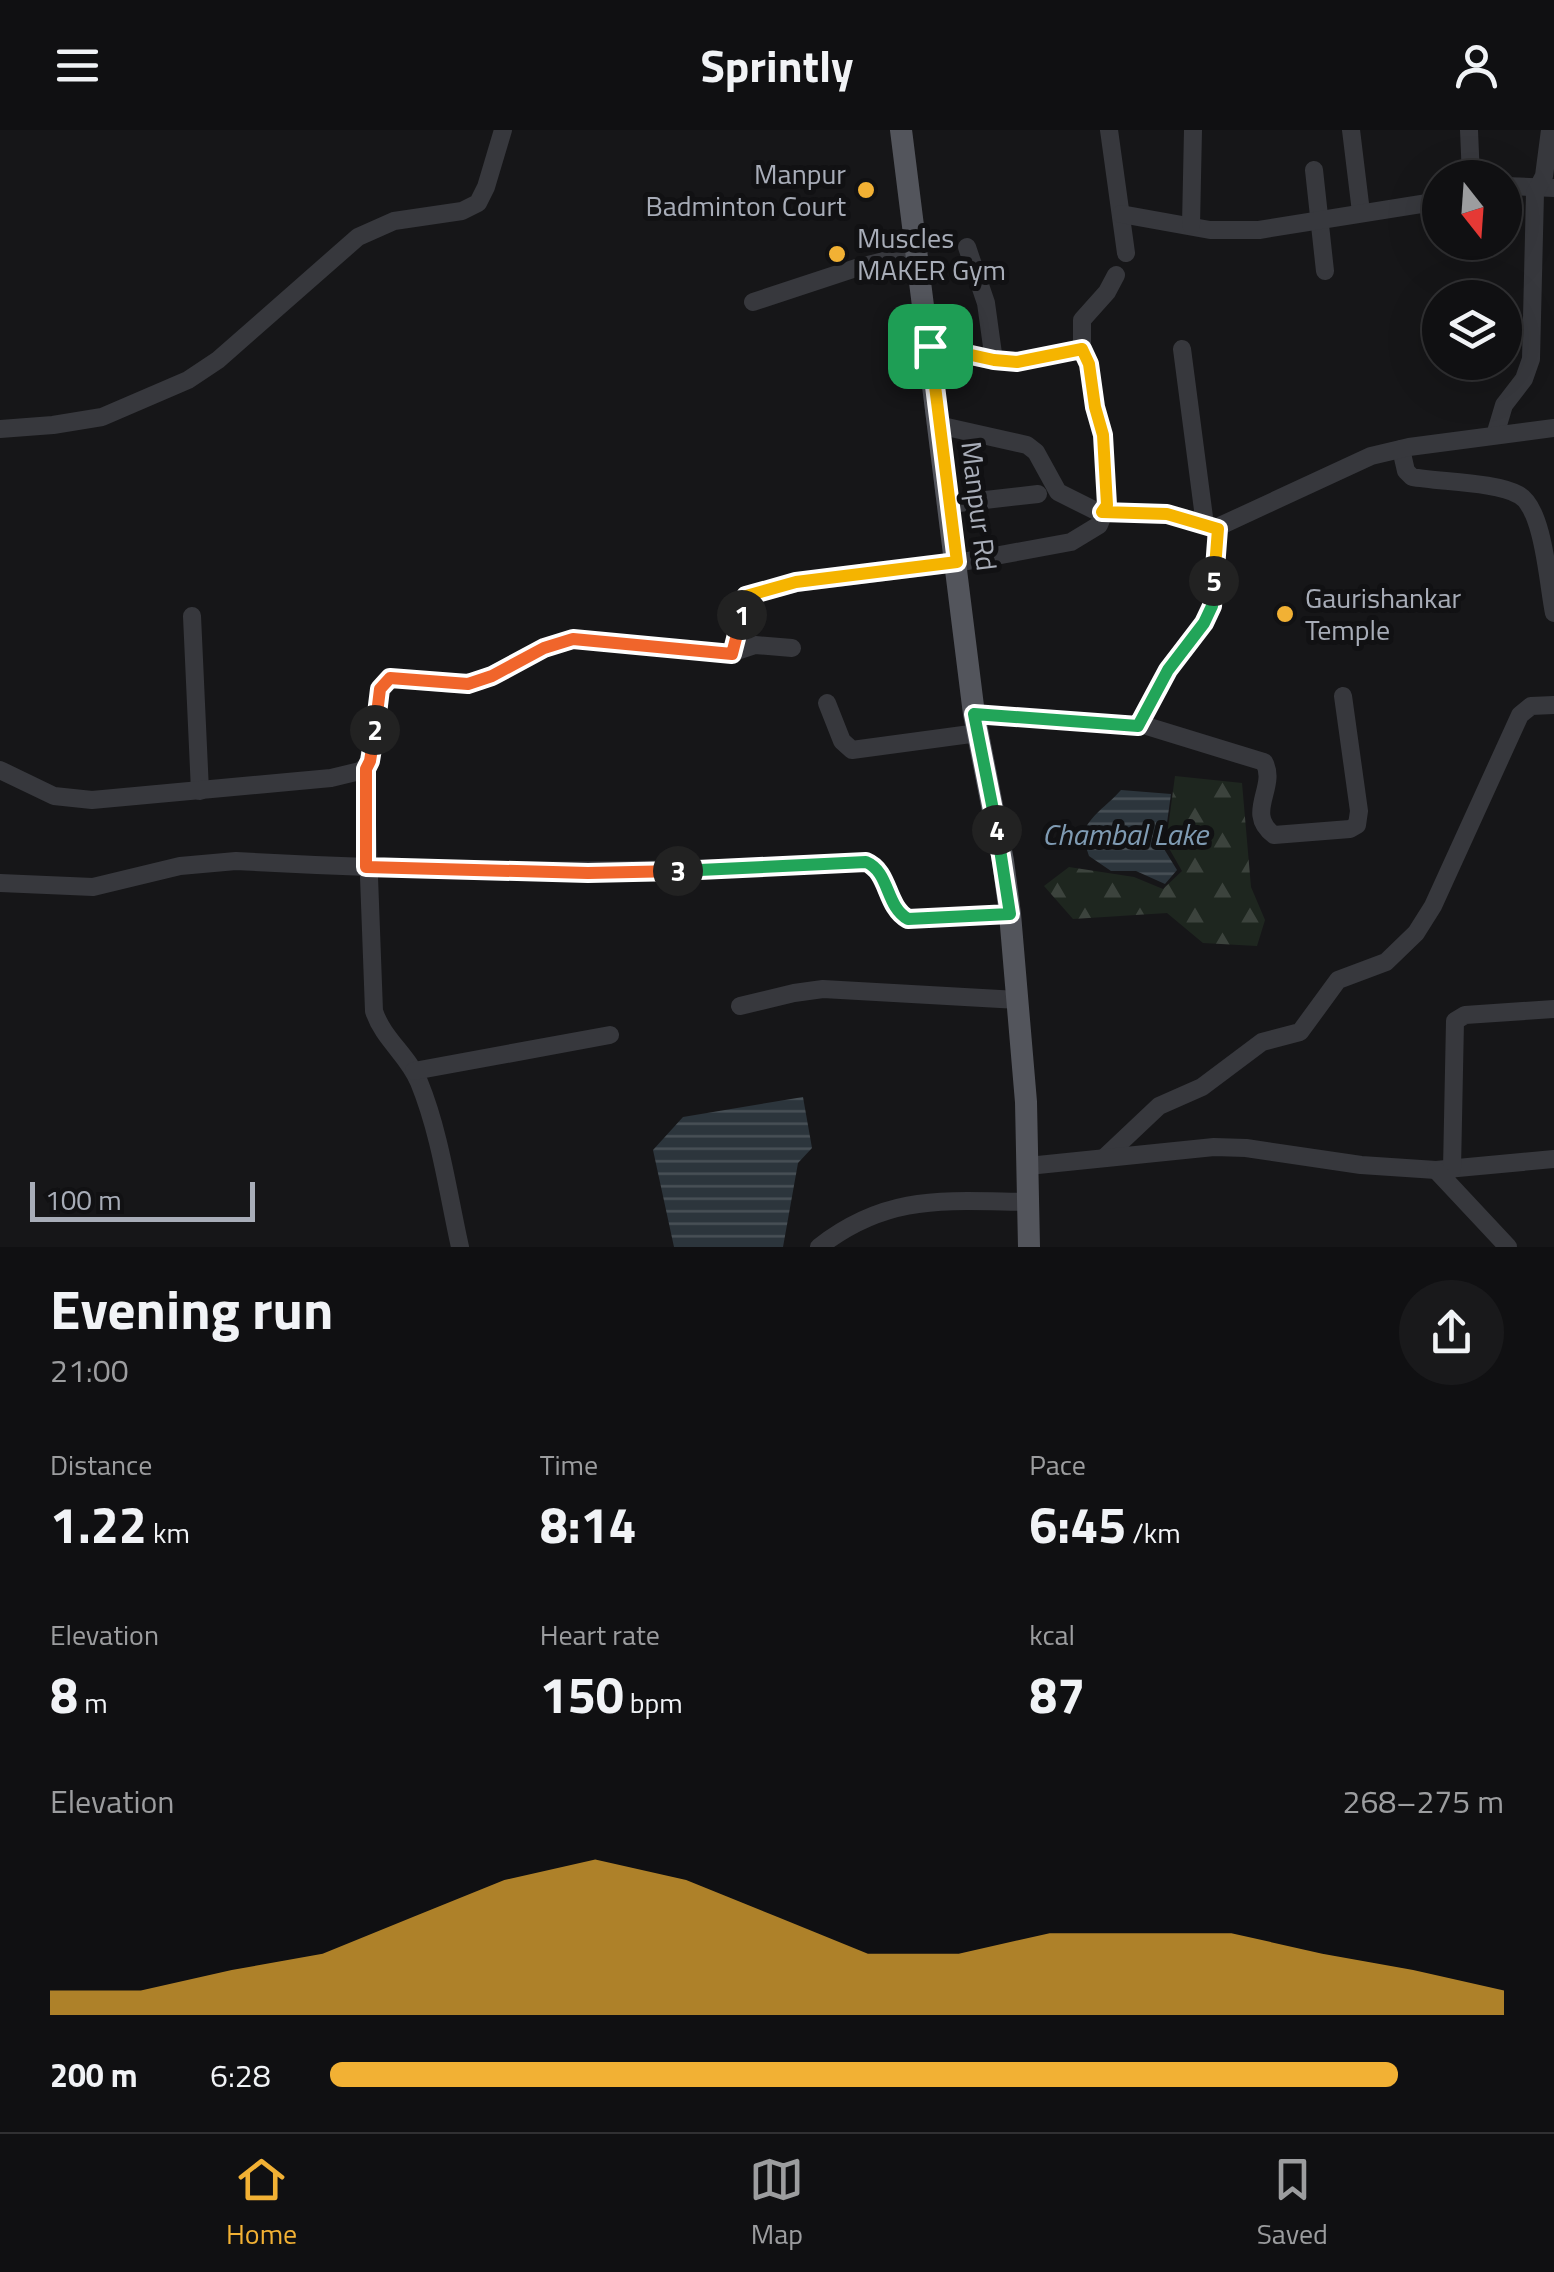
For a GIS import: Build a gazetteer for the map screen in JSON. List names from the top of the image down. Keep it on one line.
{"streets":{"main road":["Manpur Rd"]},"water":["Chambal Lake"],"places":["Manpur Badminton Court","Muscles MAKER Gym","Gaurishankar Temple"],"scale_bar":"100 m","north":"bottom","page":{"header":"Sprintly","pins":["5","1","2","4","3"],"scale":"100 m","heading":["Evening run","21:00"],"stats":[["Distance","1.22 km"],["Time","8:14"],["Pace","6:45 /km"],["Elevation","8 m"],["Heart rate","150 bpm"],["kcal","87"]],"chart":["Elevation","268–275 m"],"list":[{"name":"200 m","note":"6:28"}],"tabs":["Home","Map","Saved"]}}
